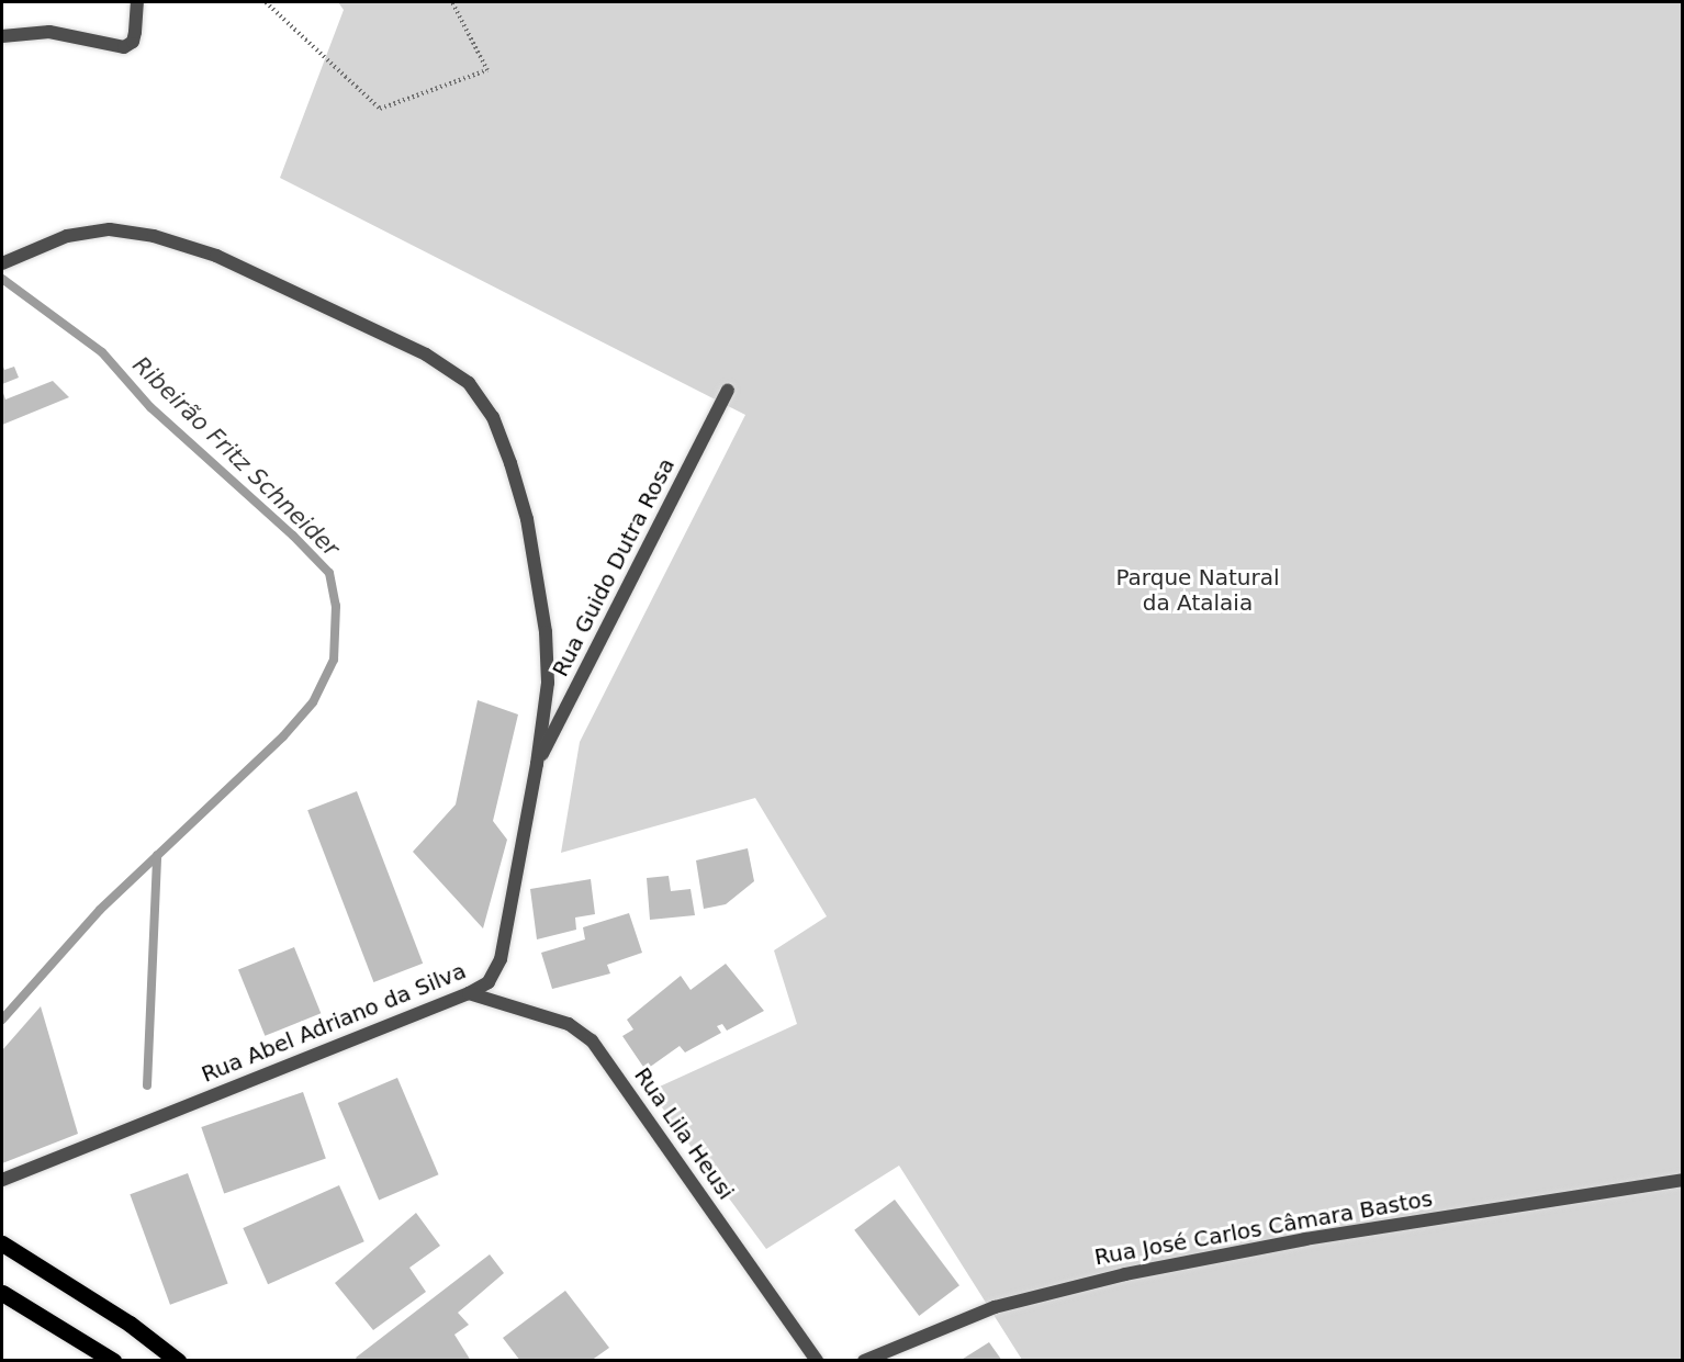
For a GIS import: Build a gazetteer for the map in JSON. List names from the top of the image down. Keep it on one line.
{"streets":{"street":["Rua Guido Dutra Rosa","Rua Abel Adriano da Silva","Rua Lila Heusi","Rua José Carlos Câmara Bastos"]},"crossings":[["Rua Guido Dutra Rosa","Rua Abel Adriano da Silva"],["Rua Abel Adriano da Silva","Rua Lila Heusi"]],"water":["Ribeirão Fritz Schneider"],"parks":["Parque Natural da Atalaia"]}
